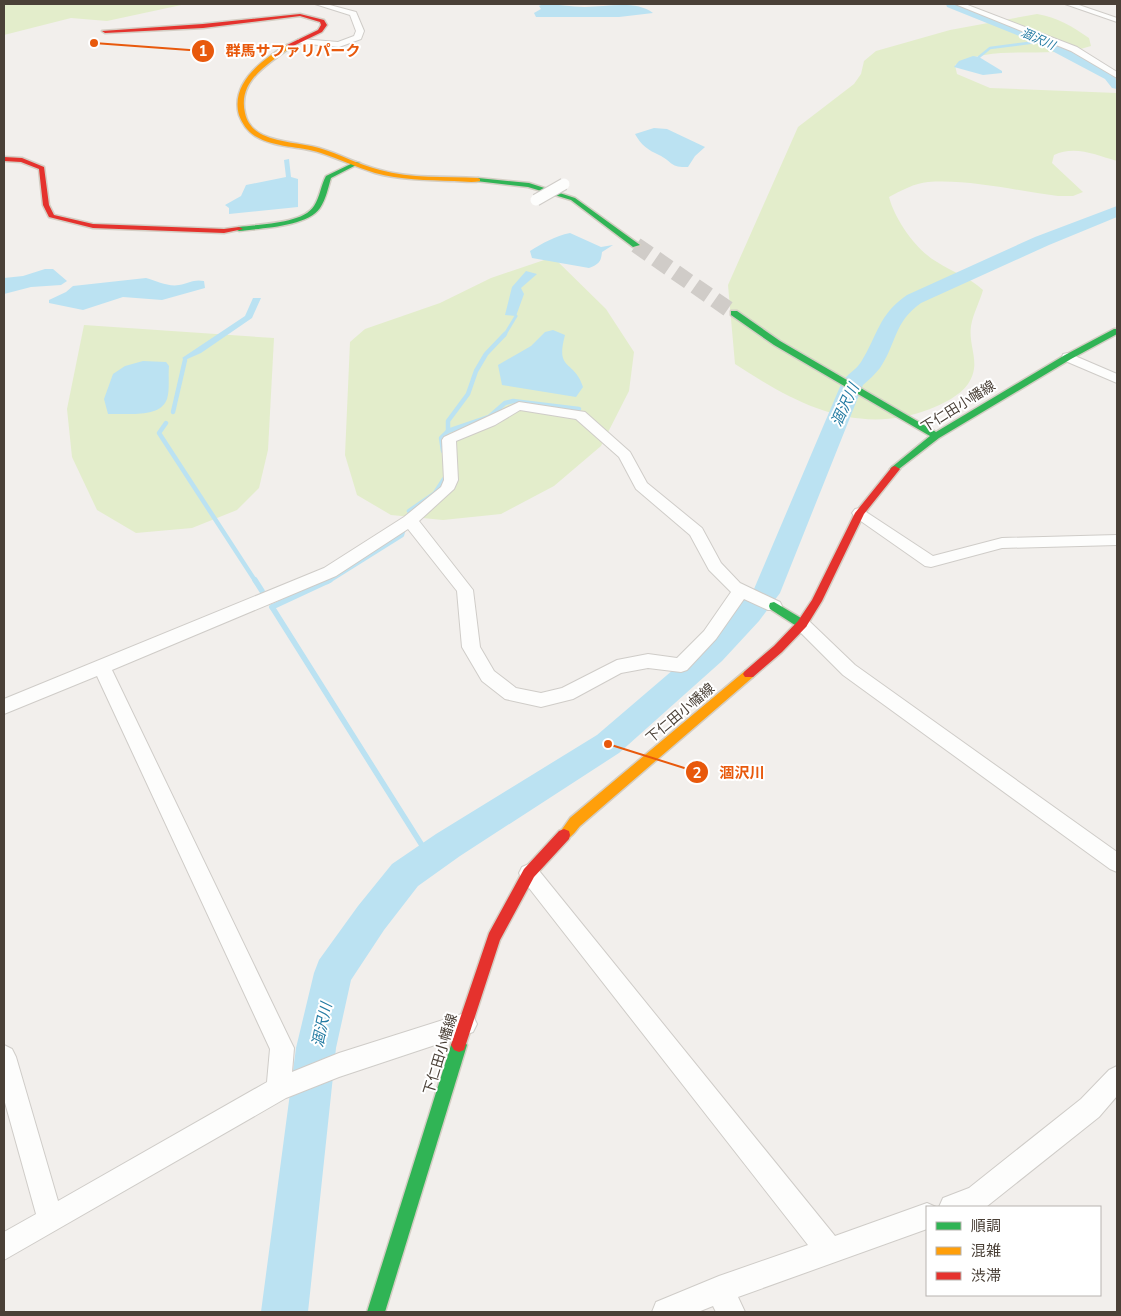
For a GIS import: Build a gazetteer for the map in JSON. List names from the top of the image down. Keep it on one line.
{"streets":{"street":["下仁田小幡線"]},"water":["涸沢川"],"places":["群馬サファリパーク","涸沢川"],"legend":["順調","混雑","渋滞"]}
